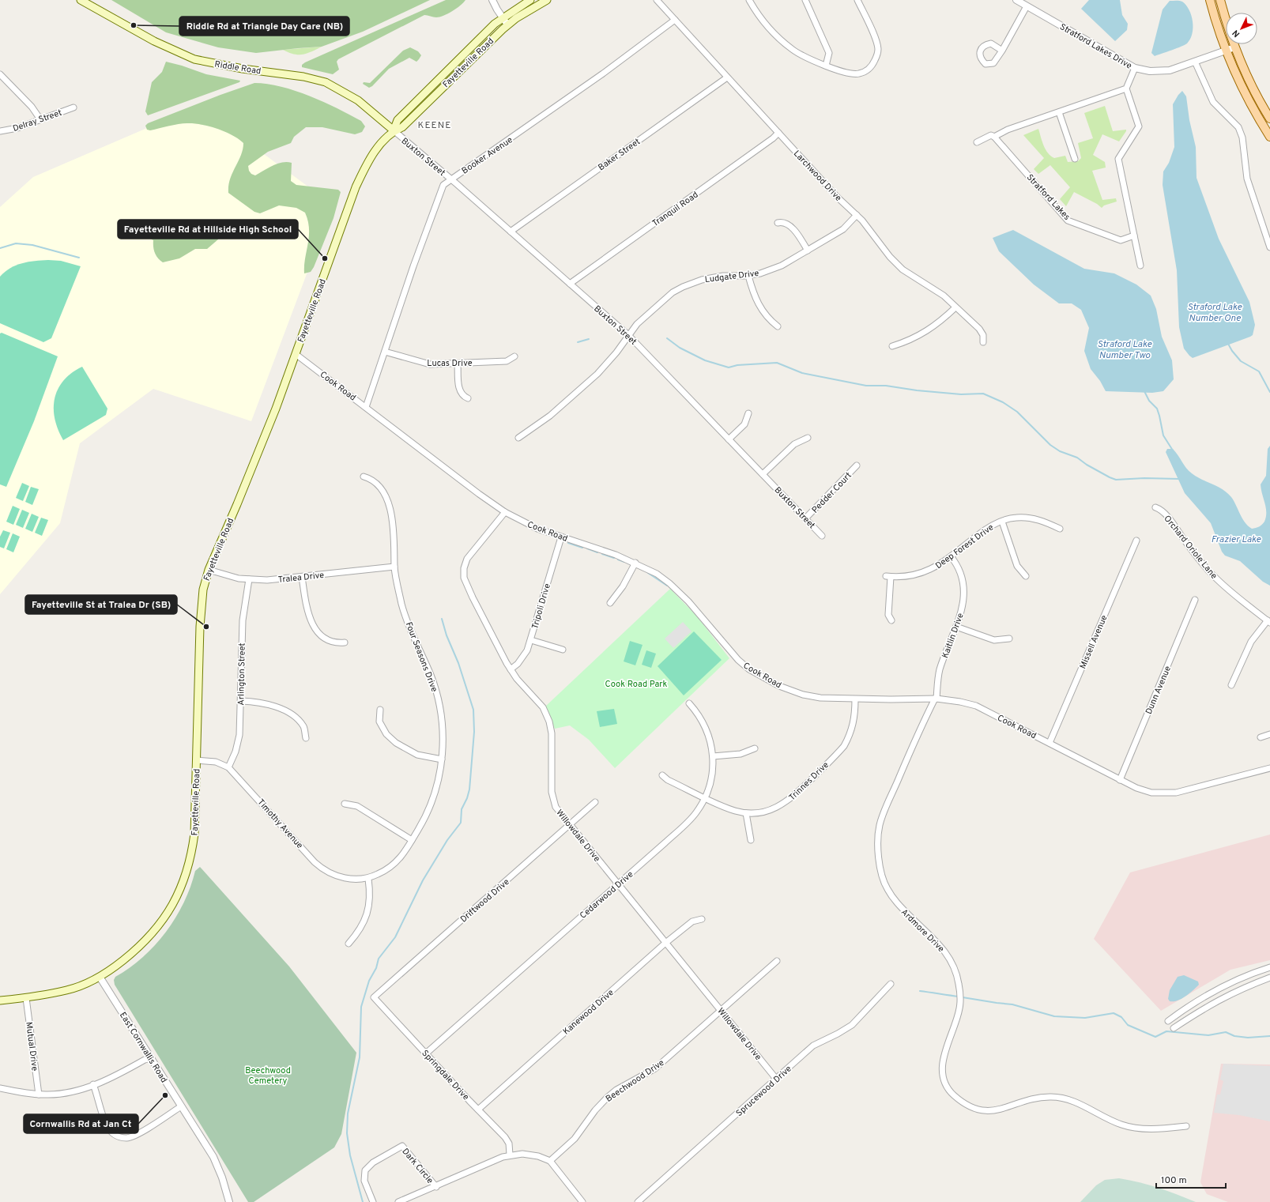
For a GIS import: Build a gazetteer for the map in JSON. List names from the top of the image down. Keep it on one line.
{"streets":{"main road":["Fayetteville Road","Riddle Road"],"street":["Stratford Lakes Drive","Delray Street","Baker Street","Booker Avenue","Buxton Street","Larchwood Drive","Stratford Lakes","Tranquil Road","Ludgate Drive","Lucas Drive","Cook Road","Pedder Court","Deep Forest Drive","Orchard Oriole Lane","Tralea Drive","Tripoli Drive","Kaitlin Drive","Missell Avenue","Four Seasons Drive","Arlington Street","Dunn Avenue","Trinnes Drive","Timothy Avenue","Willowdale Drive","Cedarwood Drive","Driftwood Drive","Ardmore Drive","Kanewood Drive","Mutual Drive","East Cornwallis Road","Springdale Drive","Beechwood Drive","Sprucewood Drive","Dark Circle"]},"crossings":[["Fayetteville Road","Riddle Road"],["Fayetteville Road","Buxton Street"],["Fayetteville Road","Cook Road"],["Fayetteville Road","Tralea Drive"],["Fayetteville Road","Timothy Avenue"],["Fayetteville Road","Mutual Drive"],["Fayetteville Road","East Cornwallis Road"],["Riddle Road","Buxton Street"],["Baker Street","Buxton Street"],["Baker Street","Larchwood Drive"],["Booker Avenue","Buxton Street"],["Booker Avenue","Larchwood Drive"],["Booker Avenue","Lucas Drive"],["Booker Avenue","Cook Road"],["Buxton Street","Tranquil Road"],["Buxton Street","Ludgate Drive"],["Buxton Street","Pedder Court"],["Larchwood Drive","Tranquil Road"],["Larchwood Drive","Ludgate Drive"],["Cook Road","Tripoli Drive"],["Cook Road","Kaitlin Drive"],["Cook Road","Missell Avenue"],["Cook Road","Dunn Avenue"],["Cook Road","Trinnes Drive"],["Cook Road","Willowdale Drive"],["Cook Road","Ardmore Drive"],["Deep Forest Drive","Kaitlin Drive"],["Tralea Drive","Four Seasons Drive"],["Tralea Drive","Arlington Street"],["Tripoli Drive","Willowdale Drive"],["Kaitlin Drive","Ardmore Drive"],["Four Seasons Drive","Timothy Avenue"],["Arlington Street","Timothy Avenue"],["Trinnes Drive","Cedarwood Drive"],["Willowdale Drive","Cedarwood Drive"],["Willowdale Drive","Driftwood Drive"],["Willowdale Drive","Kanewood Drive"],["Willowdale Drive","Beechwood Drive"],["Willowdale Drive","Sprucewood Drive"],["Cedarwood Drive","Springdale Drive"],["Driftwood Drive","Springdale Drive"],["Kanewood Drive","Springdale Drive"]],"districts":["KEENE"],"water":["Straford Lake Number One","Straford Lake Number Two","Frazier Lake"],"parks":["Cook Road Park","Beechwood Cemetery"],"places":["Riddle Rd at Triangle Day Care (NB)","Fayetteville Rd at Hillside High School","Fayetteville St at Tralea Dr (SB)","Cornwallis Rd at Jan Ct"],"scale_bar":"100 m","north":"bottom left"}
